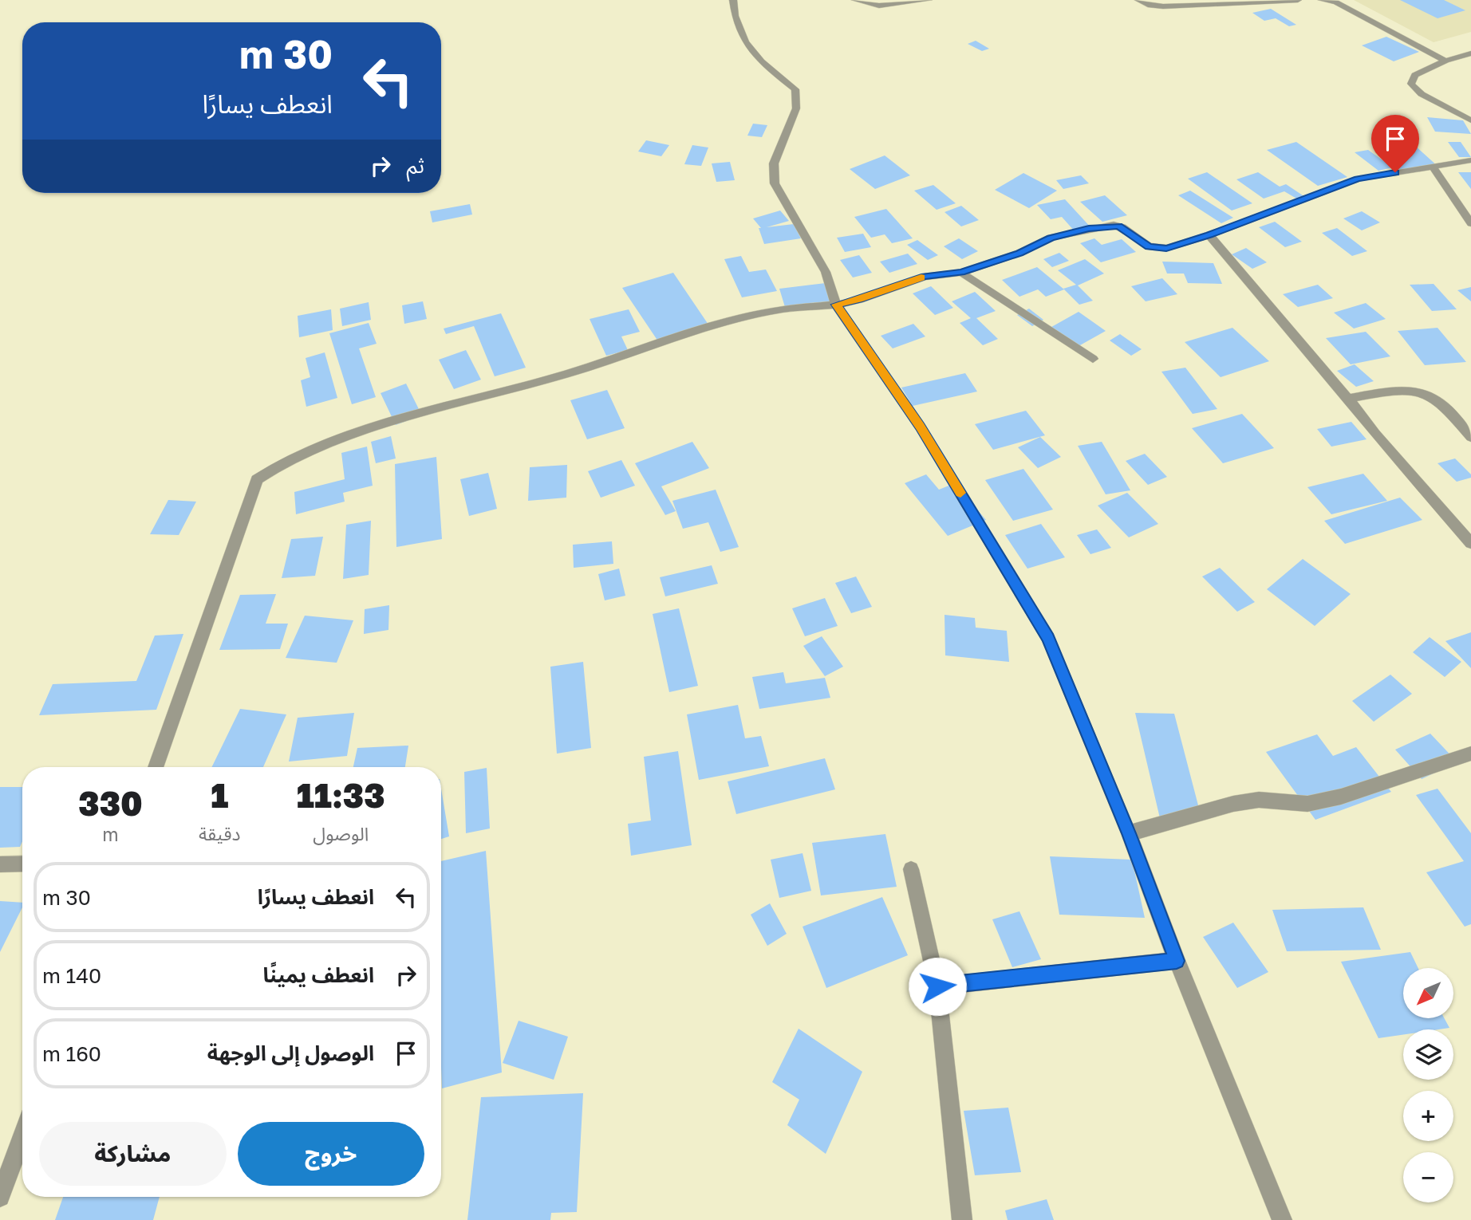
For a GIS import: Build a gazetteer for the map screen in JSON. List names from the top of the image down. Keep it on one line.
{"north":"bottom left","page":{"turn":["30 m","انعطف يسارًا"],"then":"ثم","eta":["11:33","الوصول","1","دقيقة","330","m"],"list":[{"name":"انعطف يسارًا","value":"30 m"},{"name":"انعطف يمينًا","value":"140 m"},{"name":"الوصول إلى الوجهة","value":"160 m"}],"map_buttons":["+","−"],"buttons":["خروج","مشاركة"]}}
